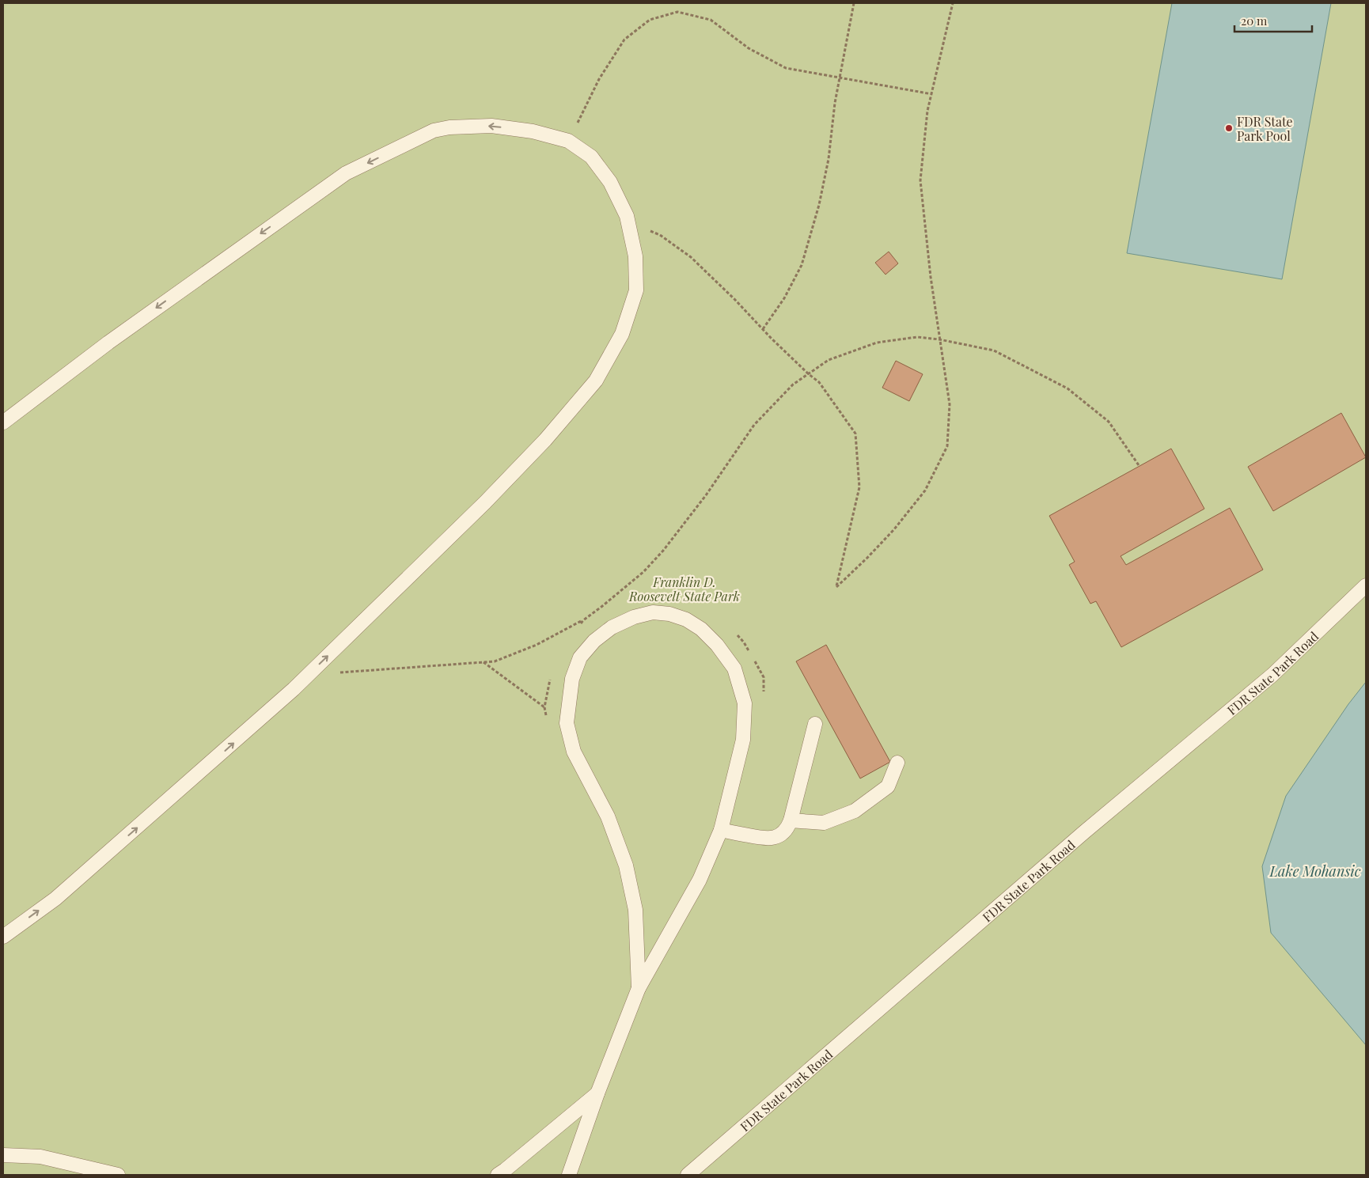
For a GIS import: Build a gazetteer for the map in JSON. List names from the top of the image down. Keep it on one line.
{"streets":{"lane":["FDR State Park Road"]},"water":["Lake Mohansic"],"parks":["Franklin D. Roosevelt State Park"],"places":["FDR State Park Pool"],"scale_bar":"20 m"}
